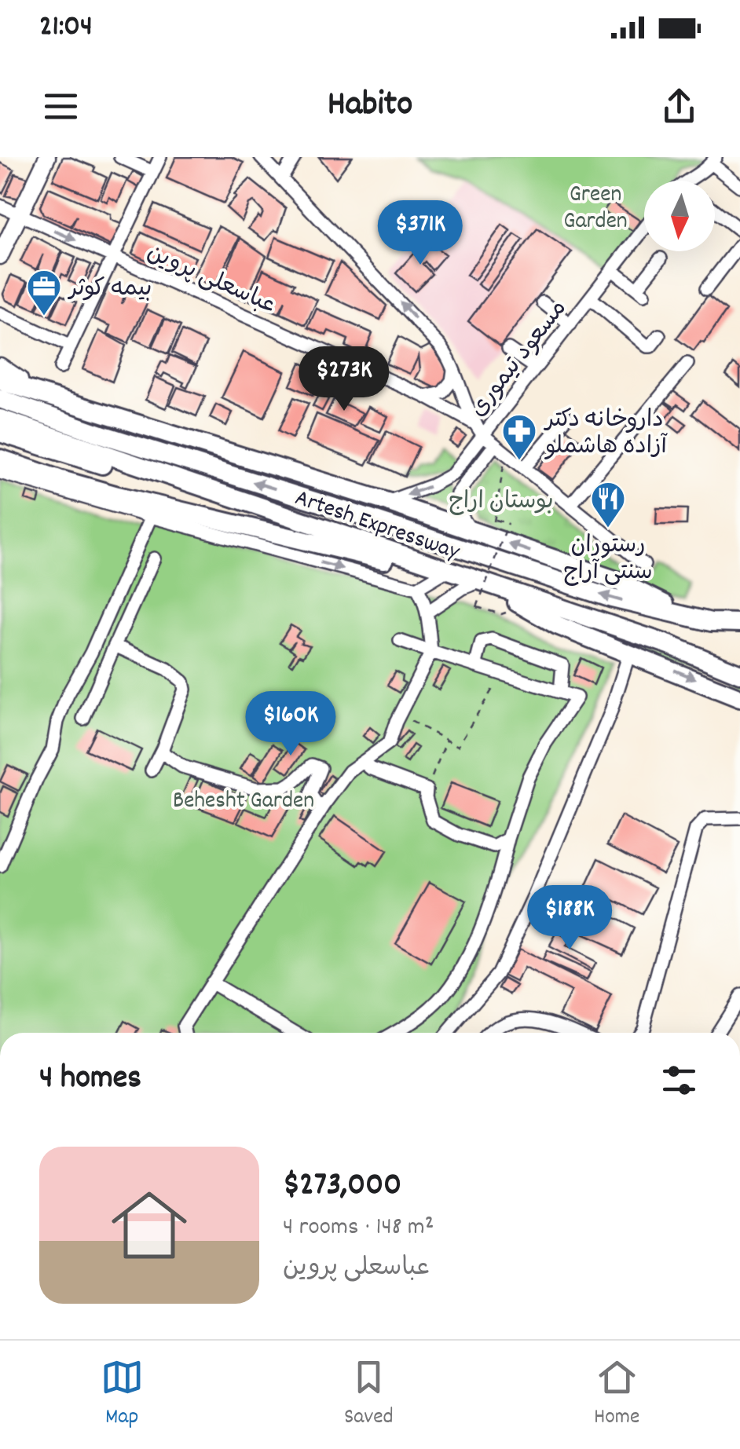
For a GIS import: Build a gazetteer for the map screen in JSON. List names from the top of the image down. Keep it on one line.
{"streets":{"highway":["Artesh Expressway"],"street":["عباسعلی پروین","مسعود تیموری"]},"parks":["Green Garden","بوستان اراج","Behesht Garden"],"places":{"office":["بیمه کوثر"],"pharmacy":["داروخانه دکتر آزاده هاشملو"],"restaurant":["رستوران سنتی آراج"]},"north":"bottom","page":{"status":"21:04","header":"Habito","price":["$371K","$273K","$160K","$188K"],"heading":"4 homes","list":[{"name":"$273,000","note":"4 rooms · 148 m² · عباسعلی پروین"}],"tabs":["Map","Saved","Home"]}}
